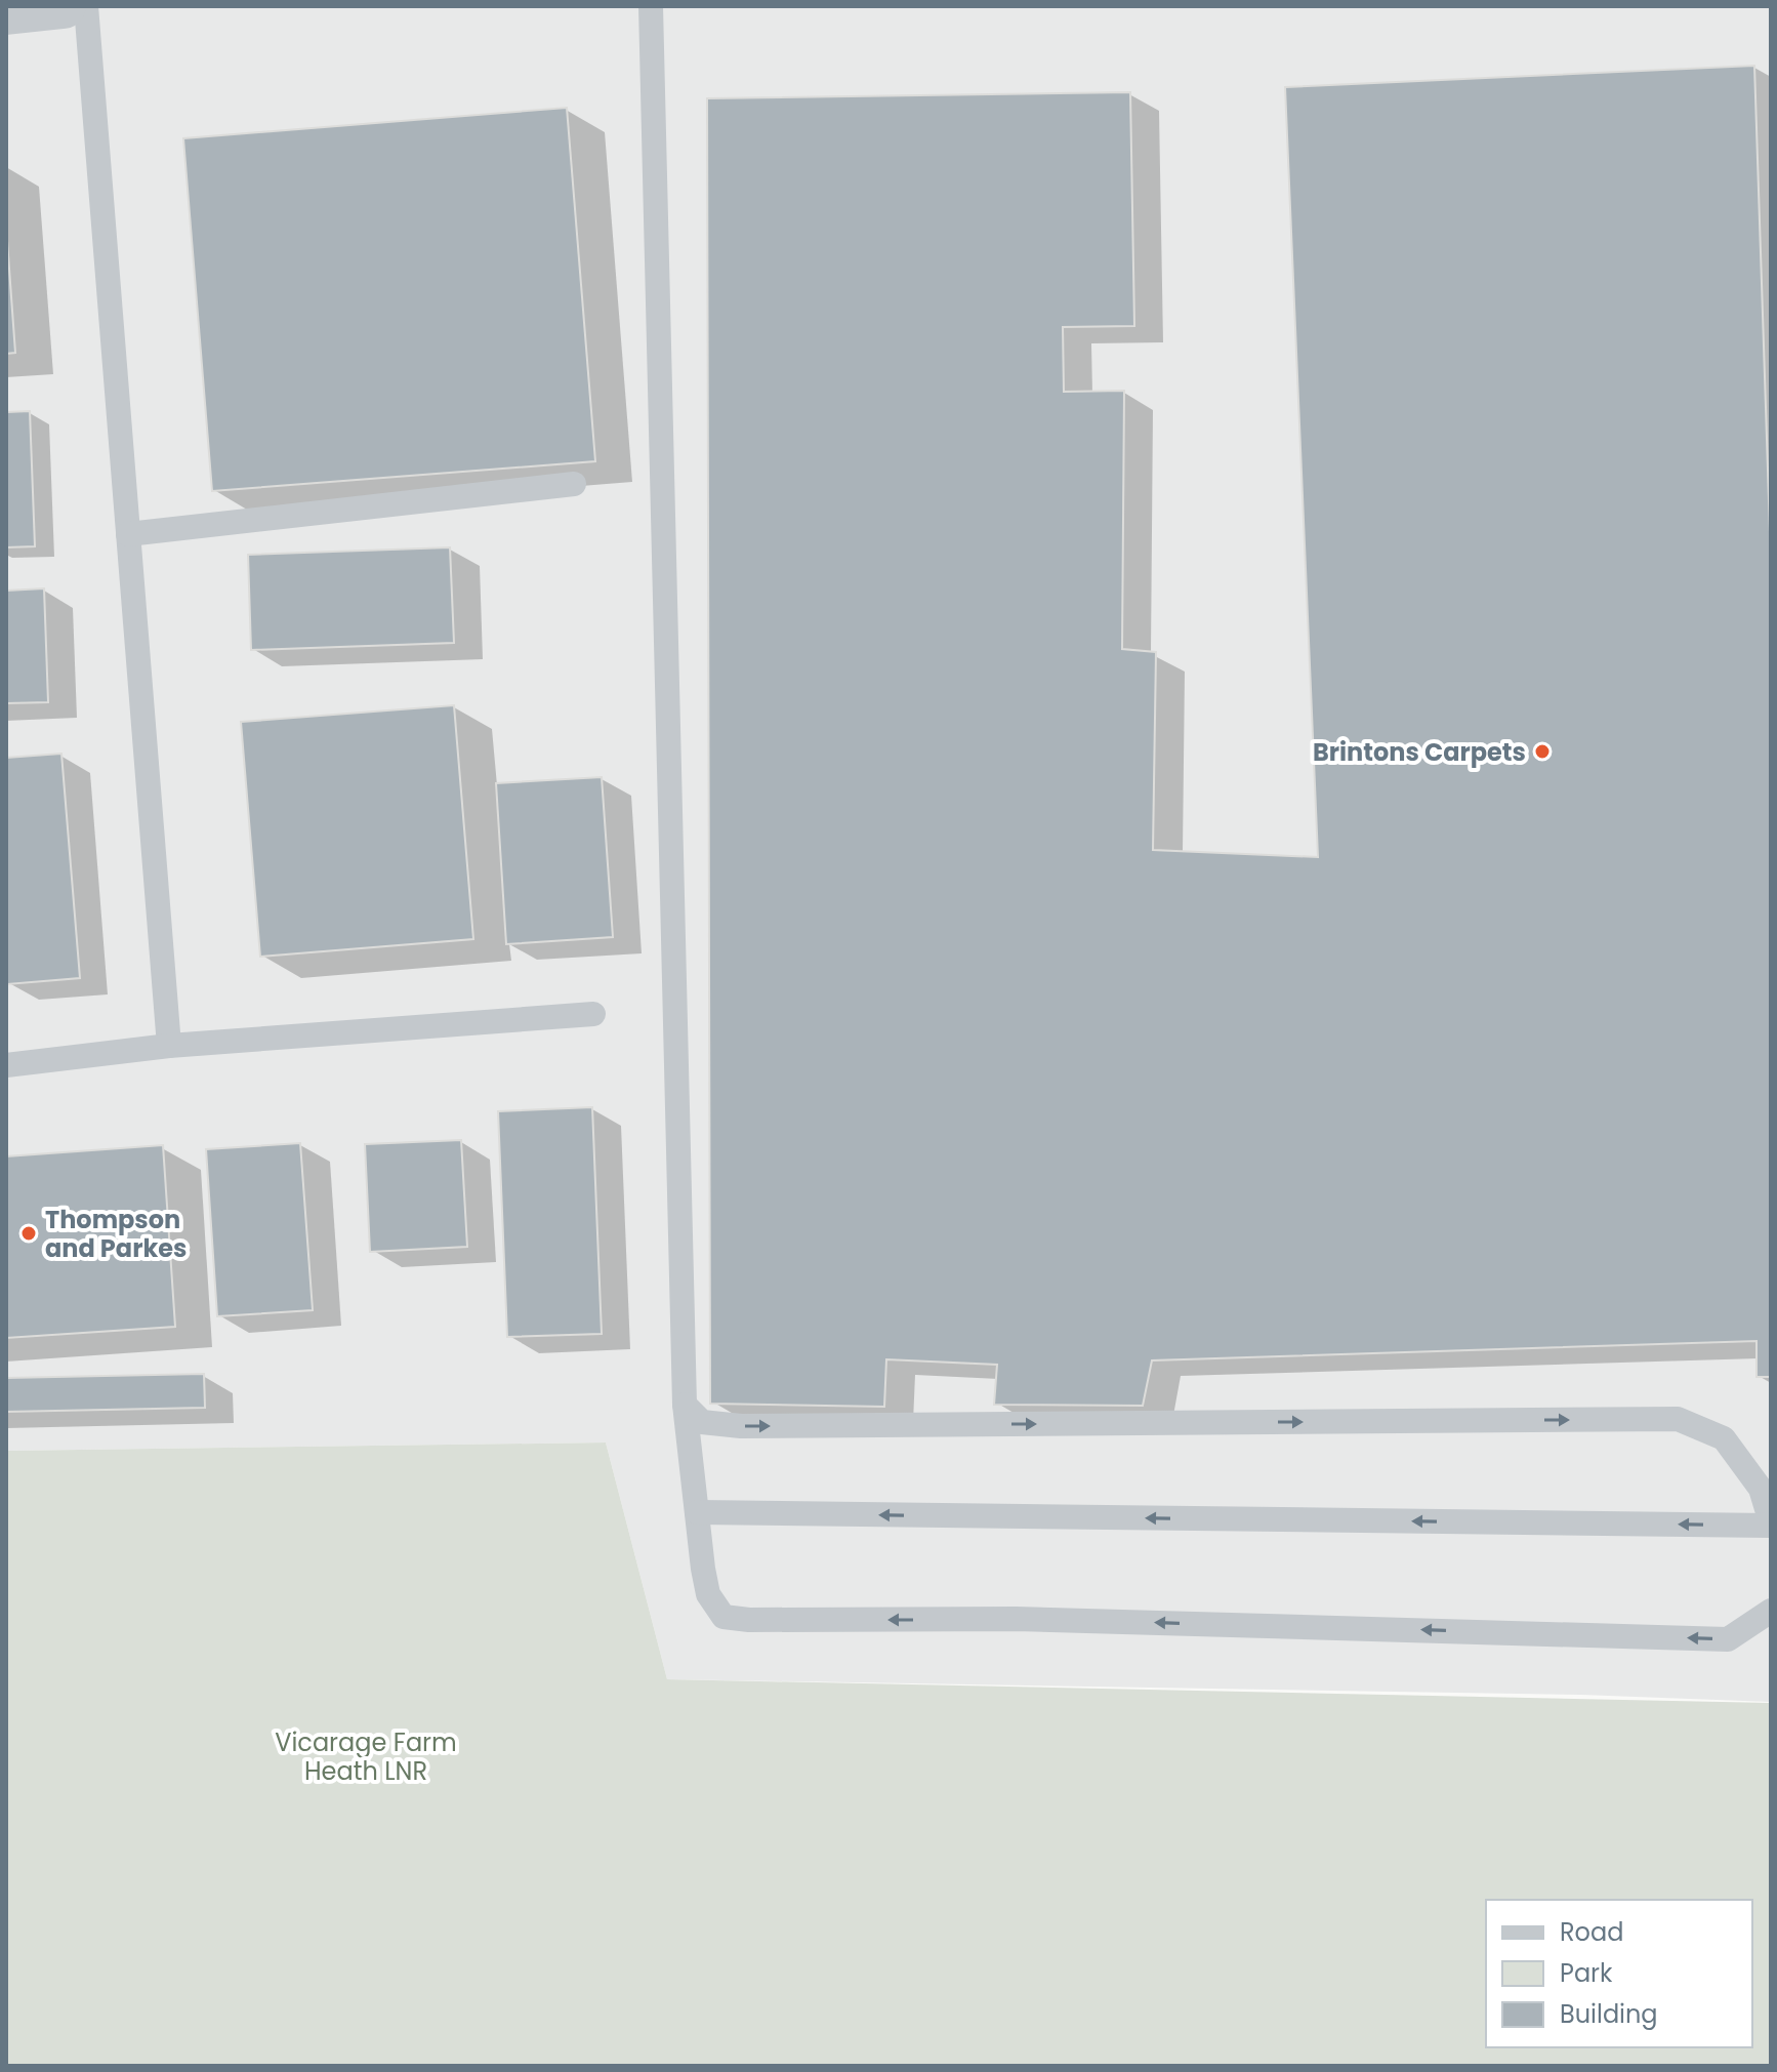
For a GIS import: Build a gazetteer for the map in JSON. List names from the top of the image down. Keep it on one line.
{"parks":["Vicarage Farm Heath LNR"],"places":["Brintons Carpets","Thompson and Parkes"],"legend":["Road","Park","Building"]}
